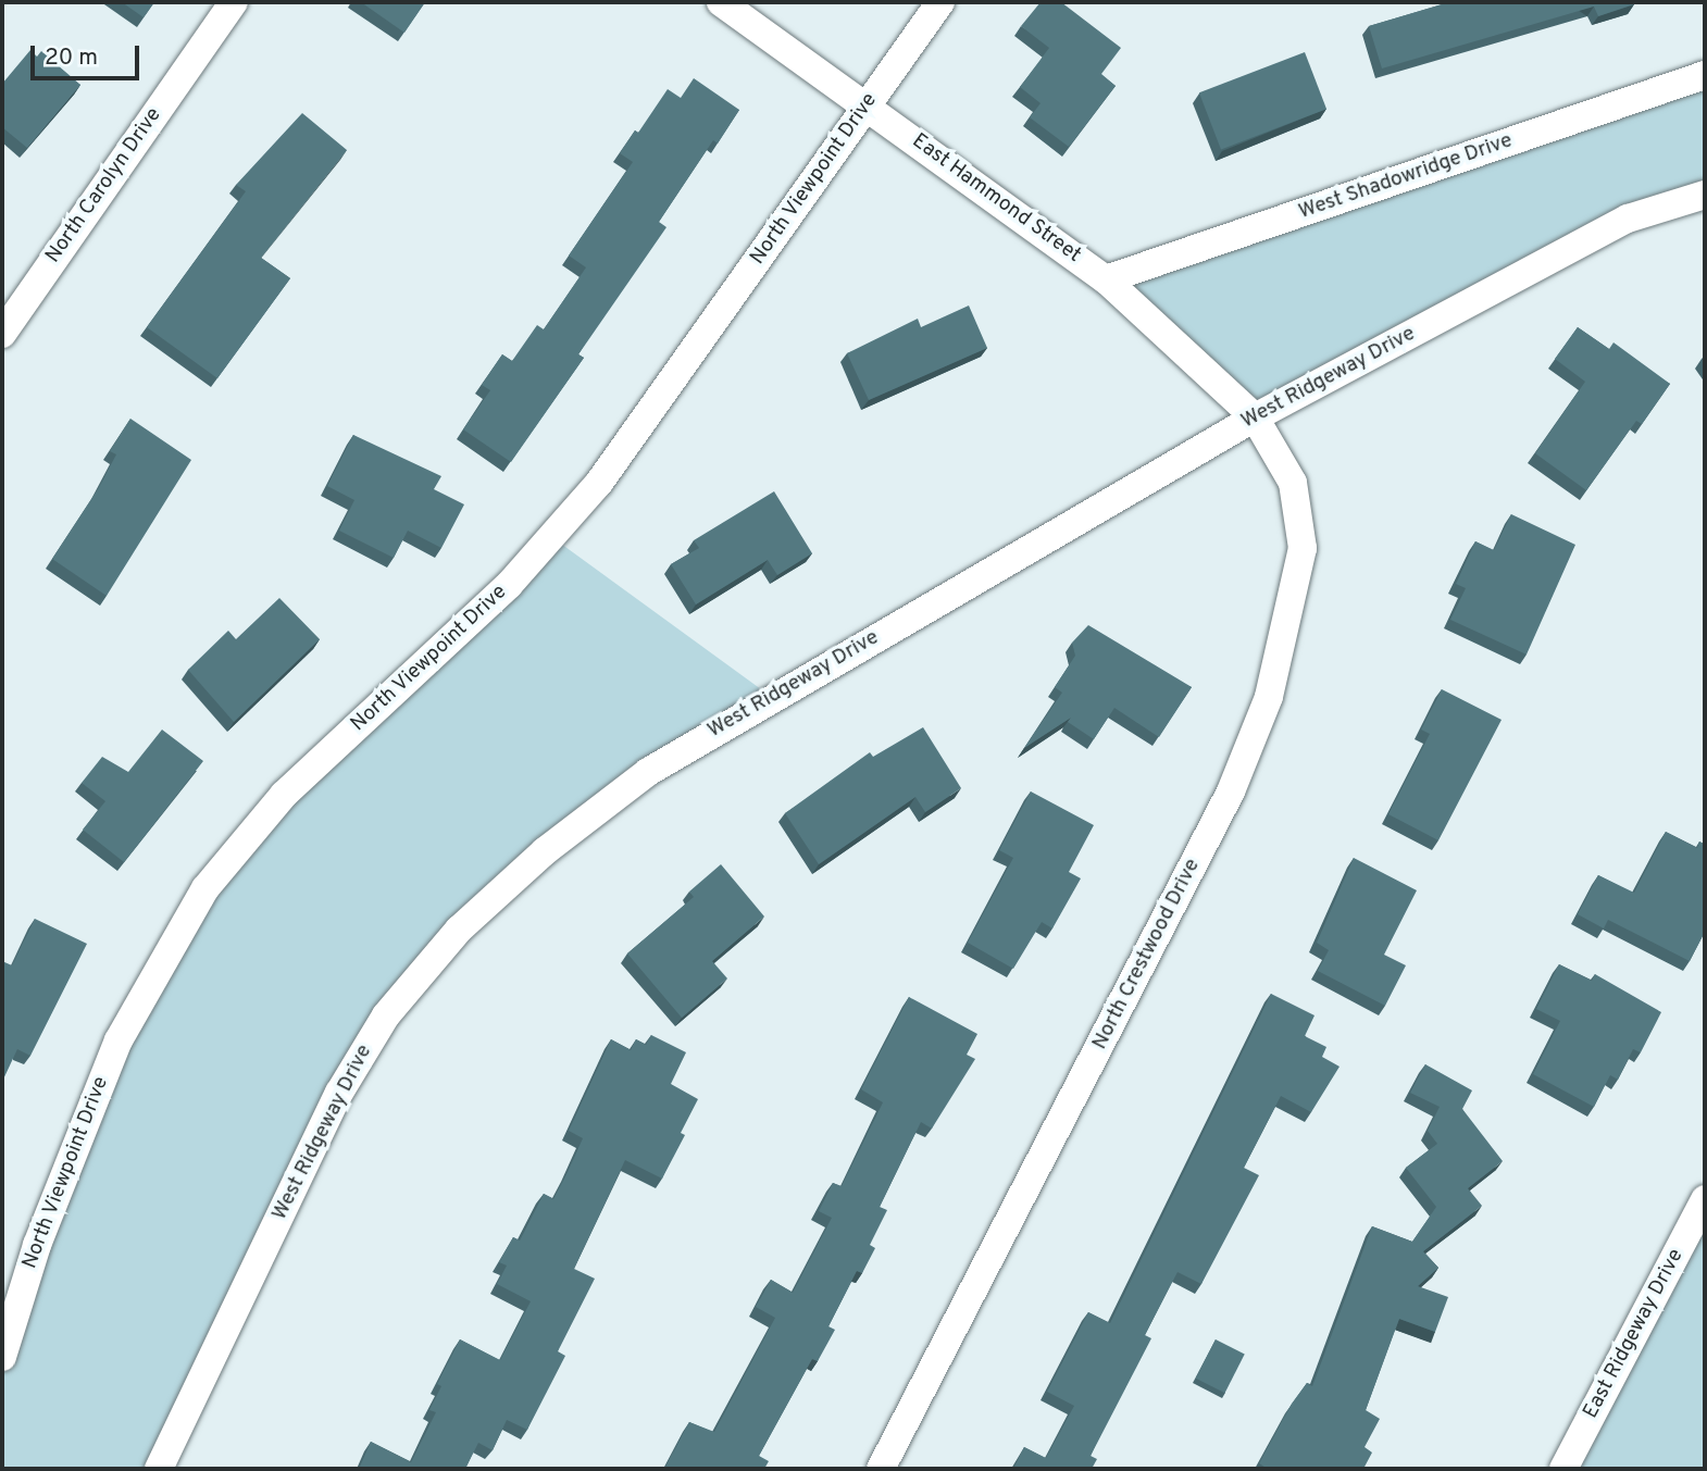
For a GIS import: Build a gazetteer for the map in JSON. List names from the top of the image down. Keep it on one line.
{"streets":{"street":["West Shadowridge Drive","North Viewpoint Drive","North Carolyn Drive","East Hammond Street","West Ridgeway Drive","North Crestwood Drive","East Ridgeway Drive"]},"crossings":[["West Shadowridge Drive","East Hammond Street"],["North Viewpoint Drive","East Hammond Street"],["East Hammond Street","West Ridgeway Drive"],["East Hammond Street","North Crestwood Drive"],["West Ridgeway Drive","North Crestwood Drive"]],"scale_bar":"20 m"}
